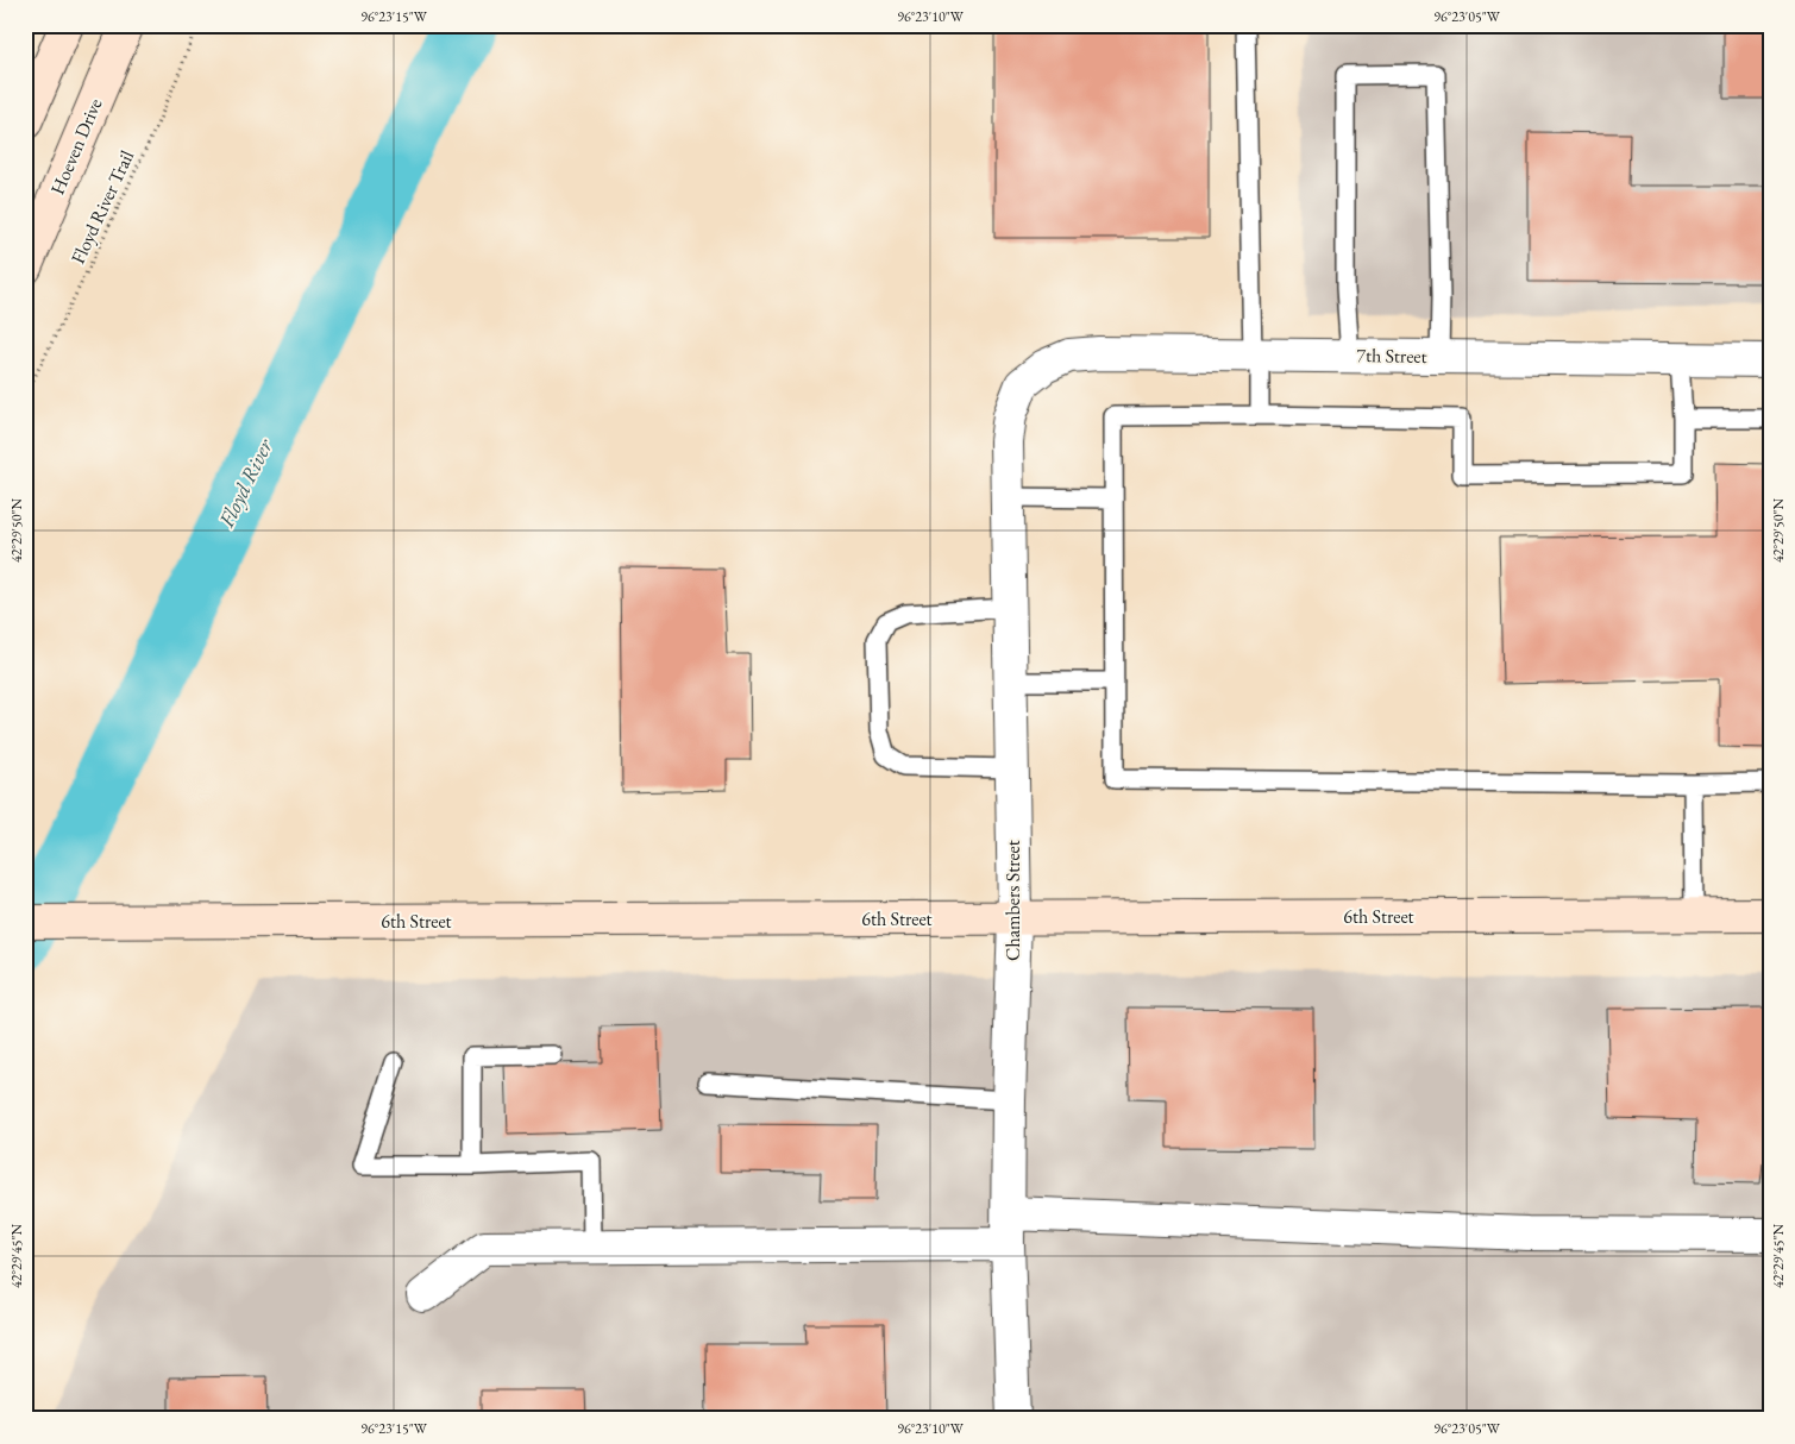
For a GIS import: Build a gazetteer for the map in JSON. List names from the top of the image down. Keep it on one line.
{"streets":{"main road":["Hoeven Drive","6th Street"],"street":["7th Street","Chambers Street"],"path":["Floyd River Trail"]},"crossings":[["7th Street","Chambers Street"],["Chambers Street","6th Street"]],"water":["Floyd River"],"coordinates":["96°23'15\"W","96°23'10\"W","96°23'05\"W","42°29'50\"N","42°29'45\"N"]}
